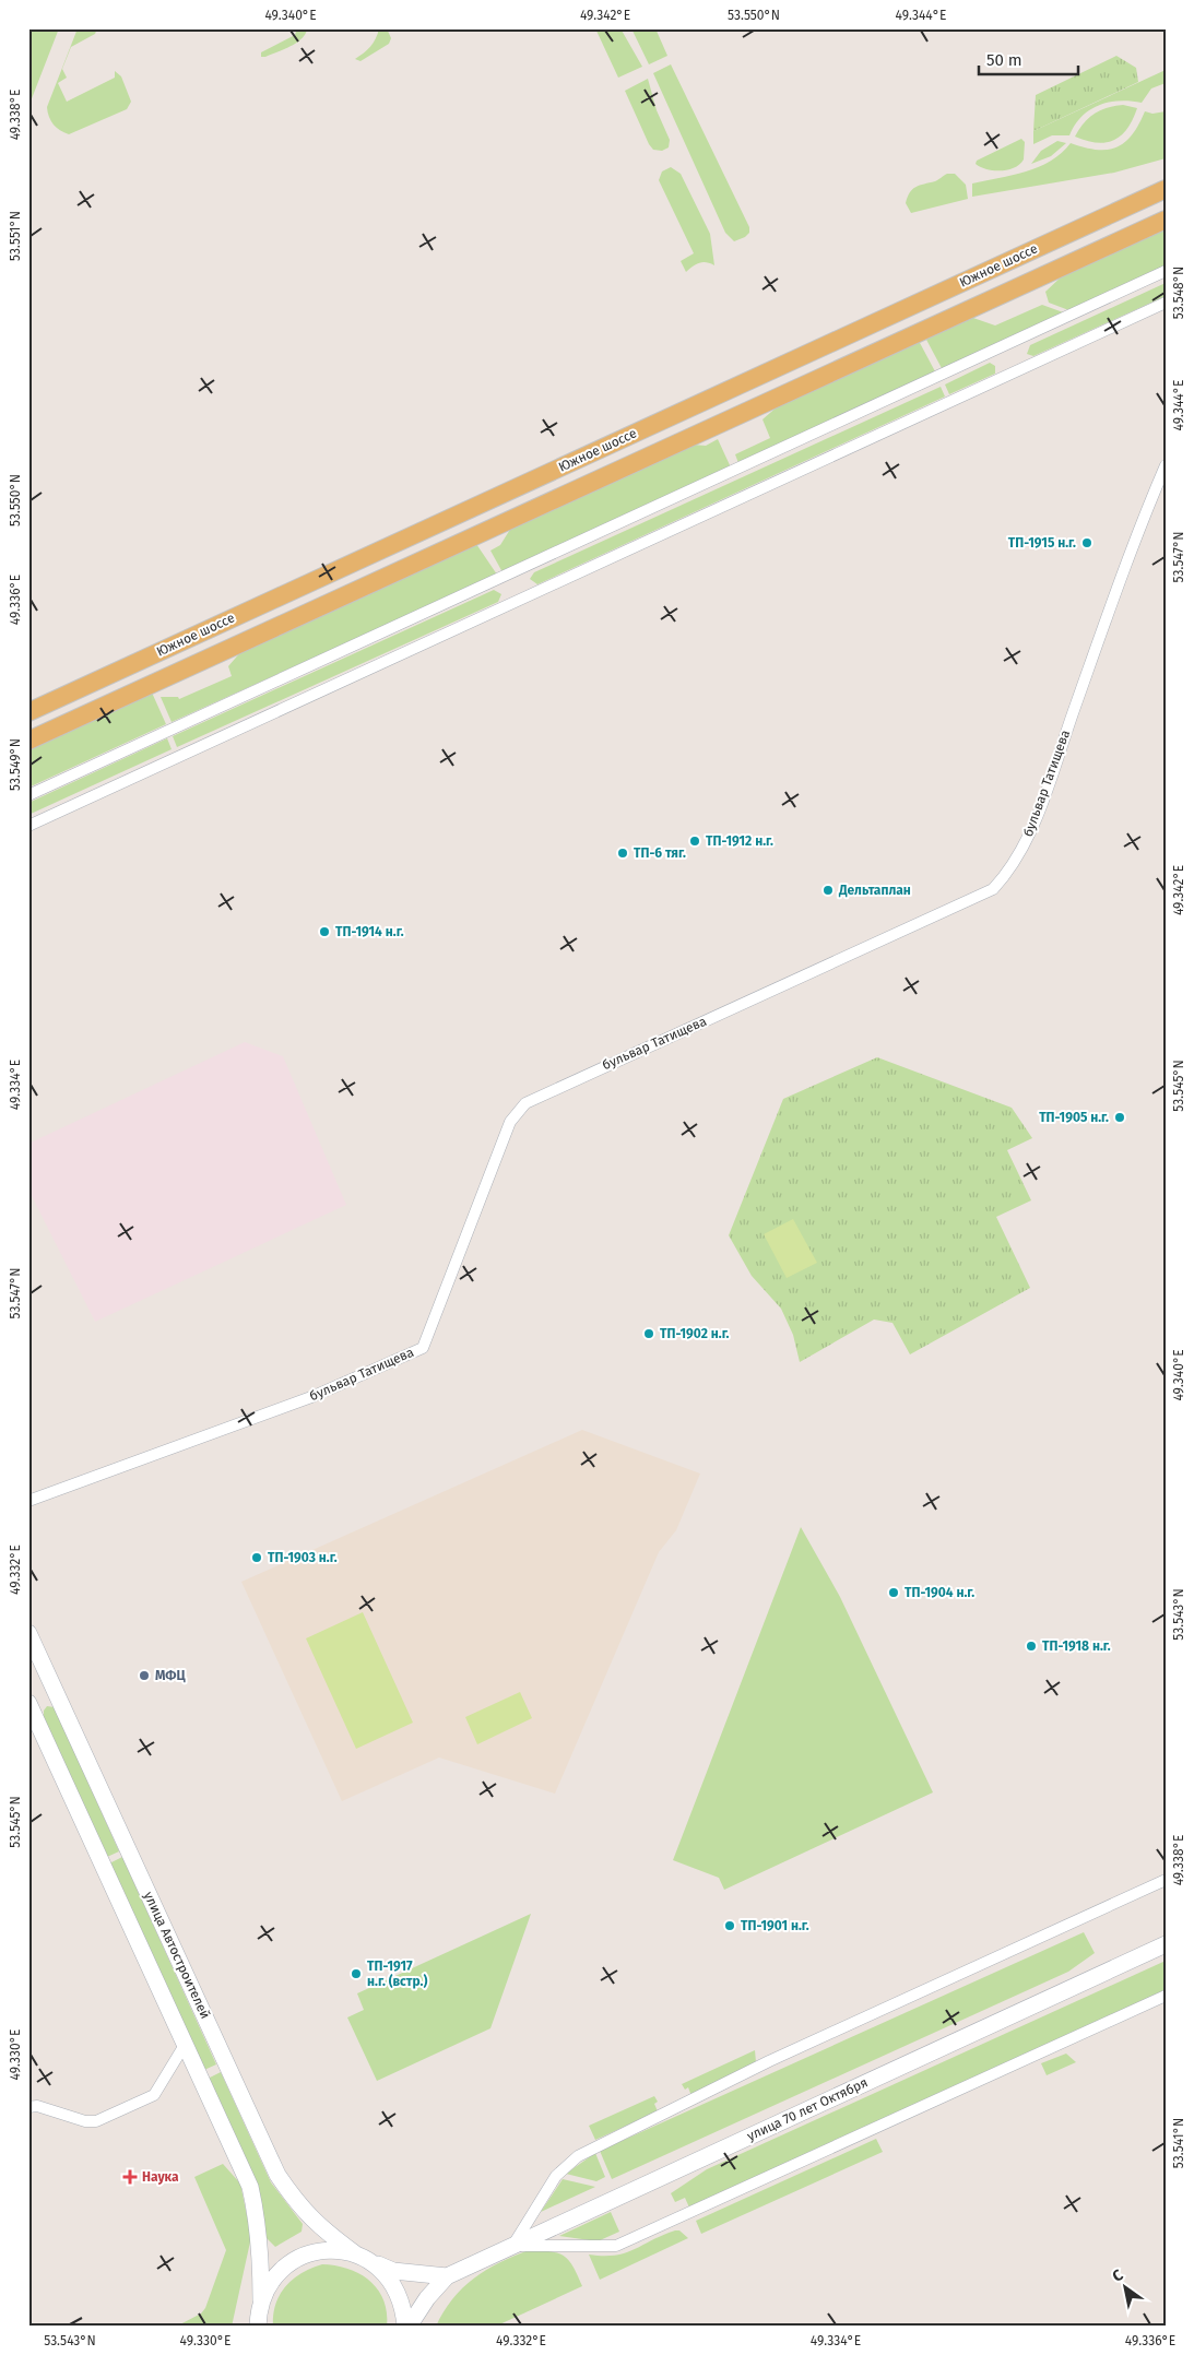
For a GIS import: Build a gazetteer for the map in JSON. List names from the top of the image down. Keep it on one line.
{"streets":{"main road":["Южное шоссе","улица Автостроителей","улица 70 лет Октября"],"street":["бульвар Татищева"]},"places":{"other":["ТП-1915 н.г.","ТП-1912 н.г.","ТП-6 тяг.","Дельтаплан","ТП-1914 н.г.","ТП-1905 н.г.","ТП-1902 н.г.","ТП-1903 н.г.","ТП-1904 н.г.","ТП-1918 н.г.","МФЦ","ТП-1901 н.г.","ТП-1917 н.г. (встр.)"],"health":["Наука"]},"scale_bar":"50 m","north":"top left","coordinates":["49.340°E","49.342°E","53.550°N","49.344°E","49.338°E","53.551°N","53.548°N","53.547°N","49.336°E","53.549°N","49.334°E","53.545°N","49.332°E","53.543°N","49.330°E","53.541°N"]}
